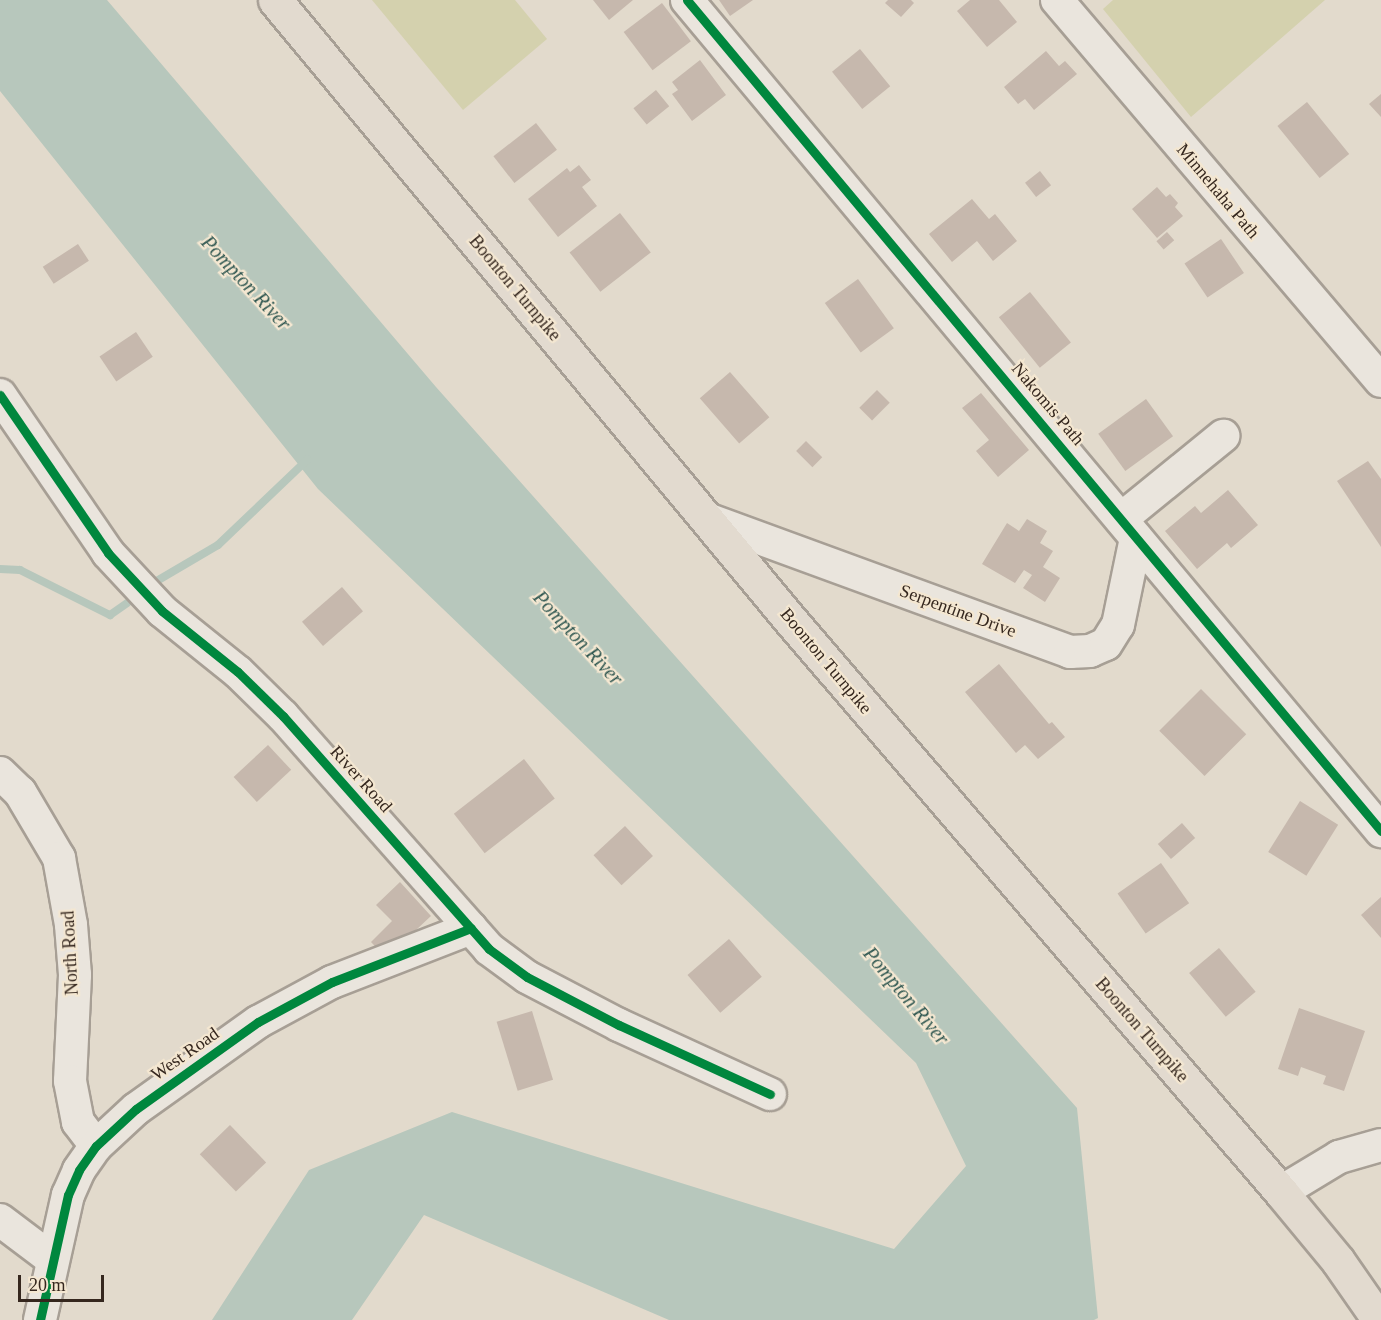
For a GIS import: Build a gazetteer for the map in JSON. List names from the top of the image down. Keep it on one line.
{"streets":{"main road":["Boonton Turnpike"],"street":["Minnehaha Path","Nakomis Path","Serpentine Drive","River Road","North Road","West Road"]},"crossings":[["Boonton Turnpike","Serpentine Drive"],["Nakomis Path","Serpentine Drive"],["River Road","West Road"],["North Road","West Road"]],"water":["Pompton River"],"scale_bar":"20 m"}
